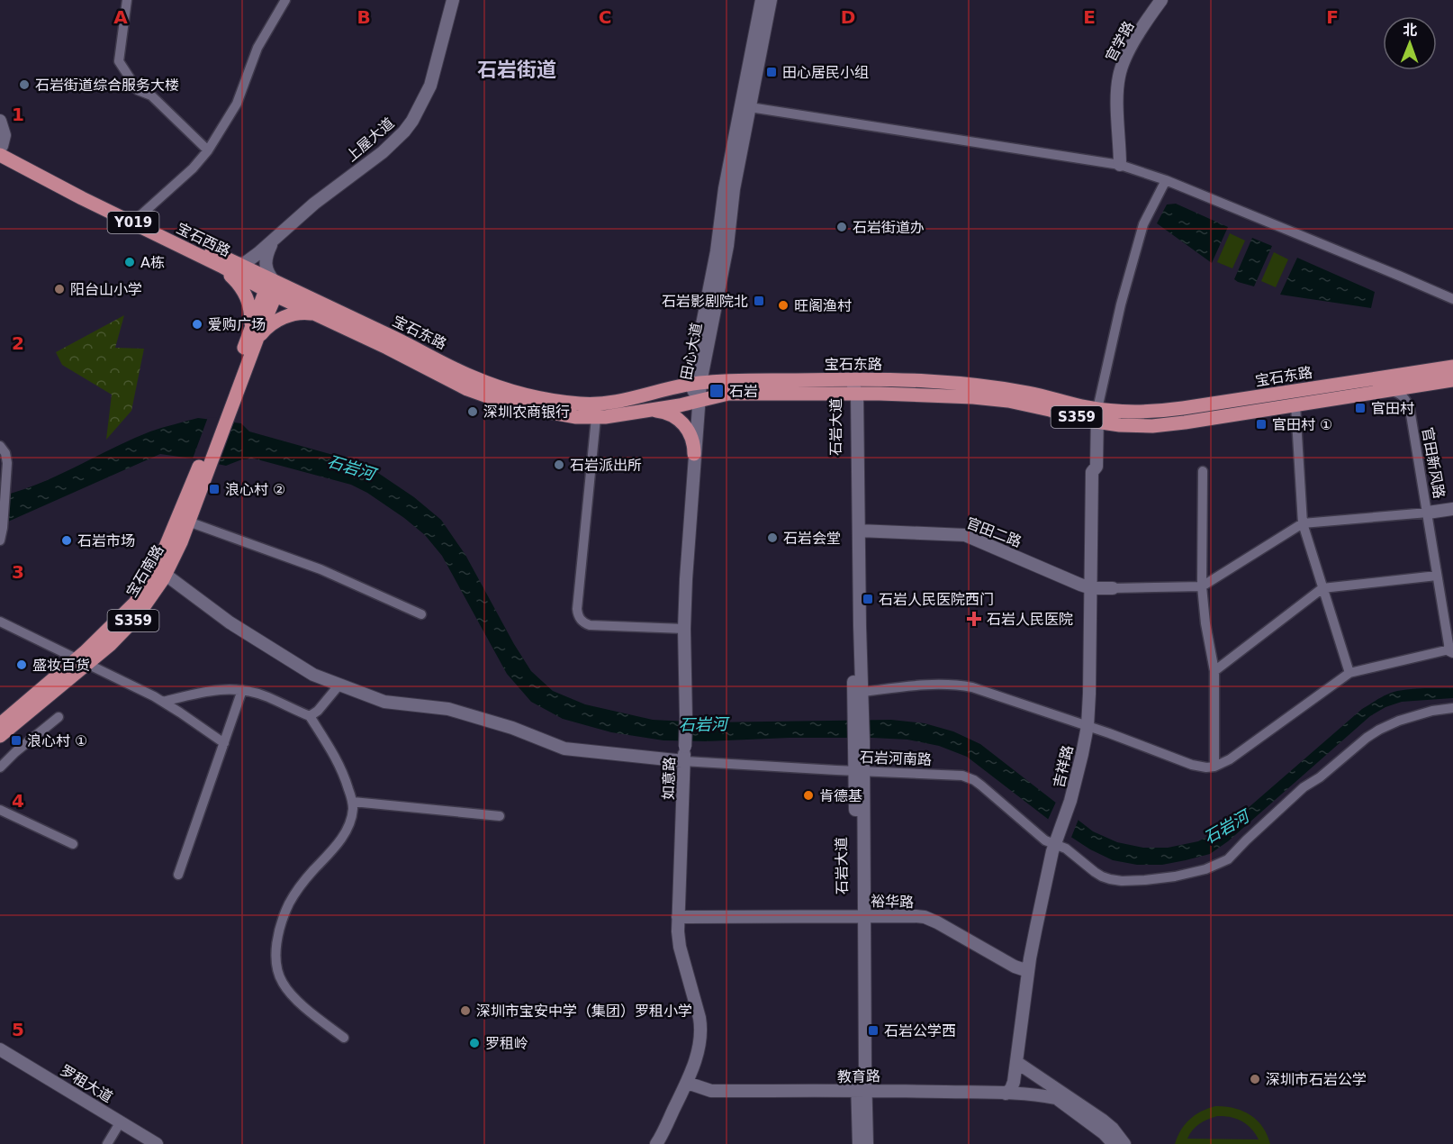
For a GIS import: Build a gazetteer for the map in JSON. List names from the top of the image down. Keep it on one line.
{"streets":{"main road":["Y019","宝石西路","宝石东路","S359","宝石南路"],"street":["官学路","上屋大道","田心大道","石岩大道","官田新风路","官田二路","石岩河南路","吉祥路","如意路","裕华路","教育路","罗租大道"]},"crossings":[["上屋大道","宝石西路"],["宝石西路","宝石东路"],["宝石西路","S359"],["宝石东路","田心大道"],["宝石东路","S359"],["宝石东路","石岩大道"],["宝石东路","官田新风路"],["宝石东路","吉祥路"],["宝石东路","如意路"],["田心大道","如意路"],["S359","宝石南路"],["石岩大道","官田二路"],["石岩大道","石岩河南路"],["石岩大道","裕华路"],["石岩大道","教育路"],["官田二路","吉祥路"],["石岩河南路","吉祥路"],["石岩河南路","如意路"],["吉祥路","裕华路"],["如意路","裕华路"],["如意路","教育路"]],"districts":["石岩街道"],"water":["石岩河"],"places":{"transit":["田心居民小组","石岩影剧院北","石岩","官田村","官田村 ①","浪心村 ②","石岩人民医院西门","浪心村 ①","石岩公学西"],"other":["石岩街道综合服务大楼","石岩街道办","A栋","阳台山小学","旺阁渔村","爱购广场","深圳农商银行","石岩派出所","石岩会堂","石岩市场","盛妆百货","肯德基","深圳市宝安中学（集团）罗租小学","罗租岭","深圳市石岩公学"],"health":["石岩人民医院"]},"north":"top","grid":{"columns":["A","B","C","D","E","F"],"rows":["1","2","3","4","5"]}}
